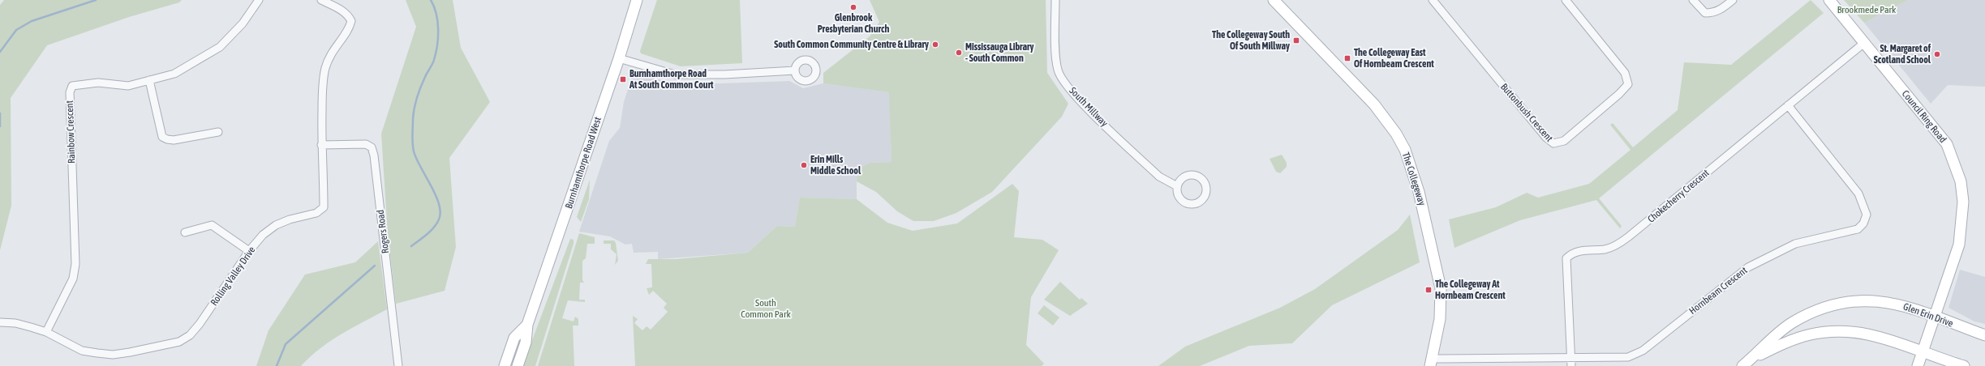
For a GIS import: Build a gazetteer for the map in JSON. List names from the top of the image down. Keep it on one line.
{"streets":{"street":["South Millway","Buttonbush Crescent","Council Ring Road","Rainbow Crescent","Burnhamthorpe Road West","The Collegeway","Chokecherry Crescent","Rogers Road","Rolling Valley Drive","Hornbeam Crescent","Glen Erin Drive"]},"crossings":[["Council Ring Road","Chokecherry Crescent"],["Council Ring Road","Glen Erin Drive"],["Rainbow Crescent","Rolling Valley Drive"],["The Collegeway","Hornbeam Crescent"],["Chokecherry Crescent","Hornbeam Crescent"],["Rogers Road","Rolling Valley Drive"]],"parks":["Brookmede Park","South Common Park"],"places":{"other":["Glenbrook Presbyterian Church","South Common Community Centre & Library","Mississauga Library - South Common","St. Margaret of Scotland School","Erin Mills Middle School"],"transit":["The Collegeway South Of South Millway","The Collegeway East Of Hornbeam Crescent","Burnhamthorpe Road At South Common Court","The Collegeway At Hornbeam Crescent"]}}
